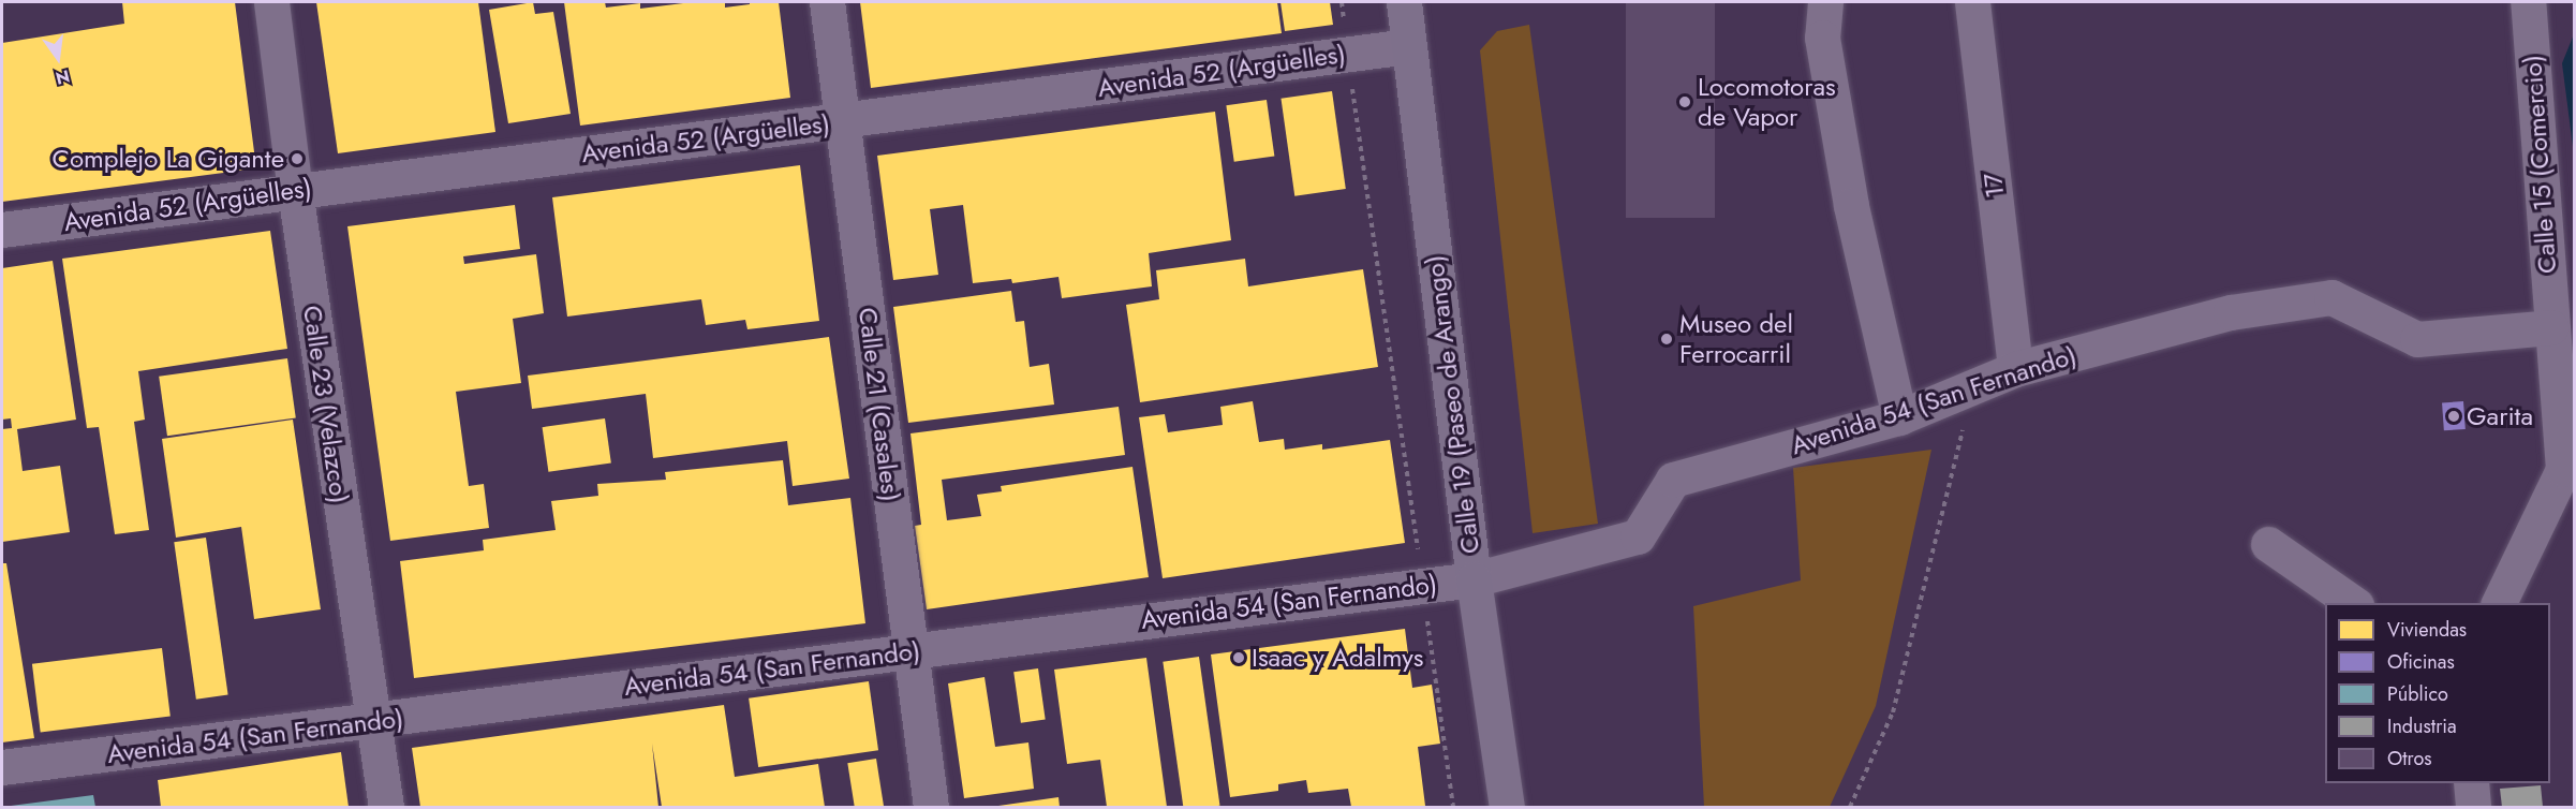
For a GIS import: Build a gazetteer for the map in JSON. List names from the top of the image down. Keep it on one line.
{"streets":{"main road":["Calle 19 (Paseo de Arango)"],"street":["Avenida 52 (Argüelles)","Calle 15 (Comercio)","17","Avenida 54 (San Fernando)","Calle 23 (Velazco)","Calle 21 (Casales)"]},"crossings":[["Avenida 52 (Argüelles)","Calle 23 (Velazco)"],["Avenida 52 (Argüelles)","Calle 21 (Casales)"],["Avenida 52 (Argüelles)","Calle 19 (Paseo de Arango)"],["Calle 15 (Comercio)","Avenida 54 (San Fernando)"],["17","Avenida 54 (San Fernando)"],["Avenida 54 (San Fernando)","Calle 23 (Velazco)"],["Avenida 54 (San Fernando)","Calle 21 (Casales)"],["Avenida 54 (San Fernando)","Calle 19 (Paseo de Arango)"]],"places":["Locomotoras de Vapor","Complejo La Gigante","Museo del Ferrocarril","Garita","Isaac y Adalmys"],"legend":["Viviendas","Oficinas","Público","Industria","Otros"],"north":"bottom"}
